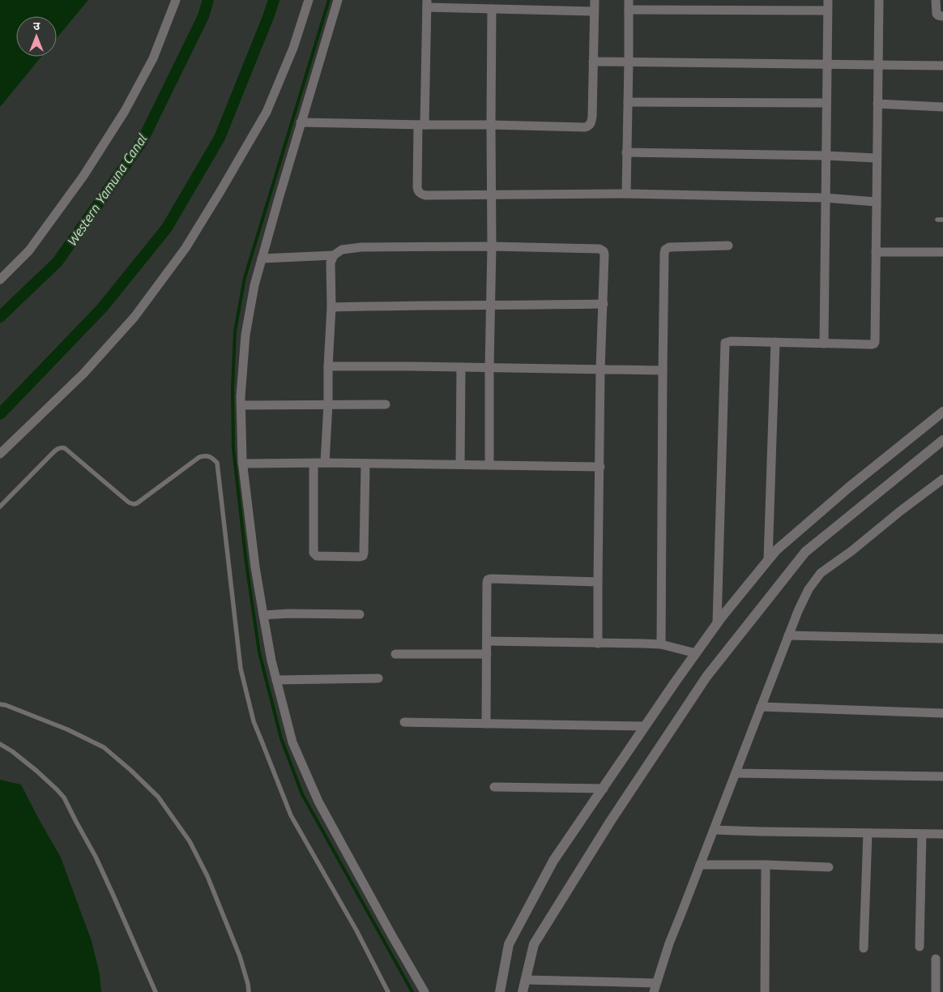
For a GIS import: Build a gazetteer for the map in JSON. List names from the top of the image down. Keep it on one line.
{"water":["Western Yamuna Canal"],"north":"top"}
